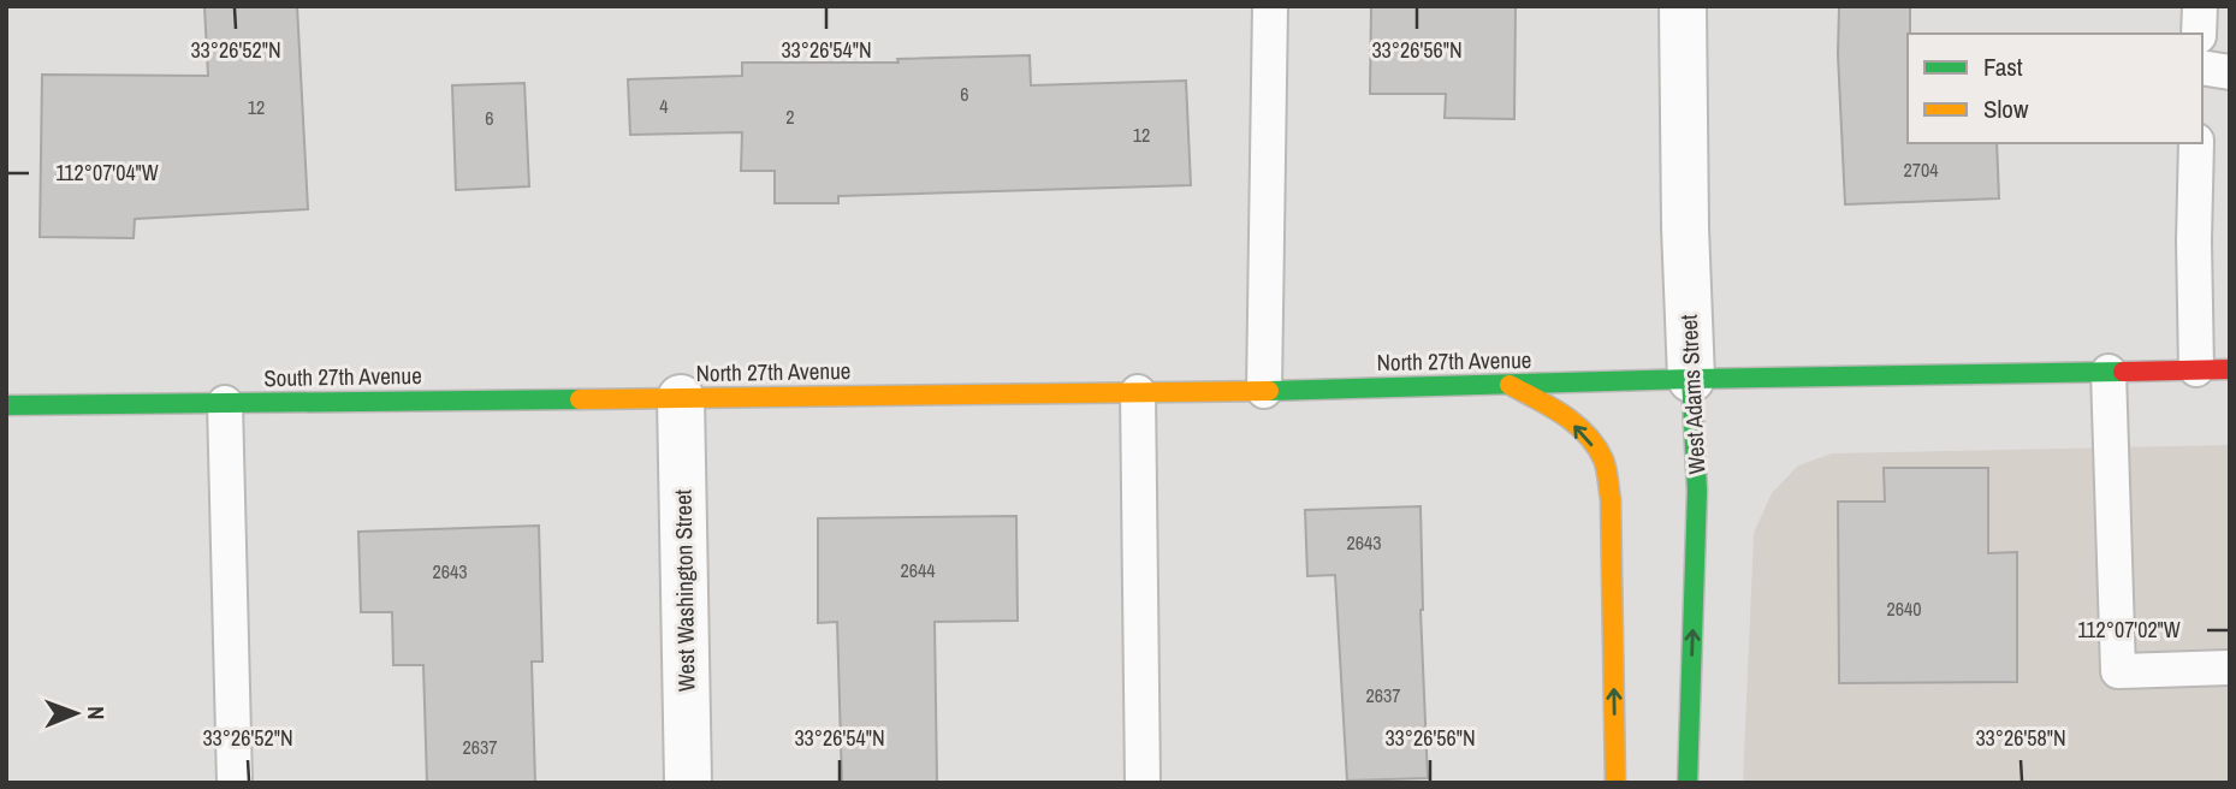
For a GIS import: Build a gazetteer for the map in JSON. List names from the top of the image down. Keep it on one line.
{"streets":{"main road":["North 27th Avenue","South 27th Avenue","West Adams Street"],"street":["West Washington Street"]},"crossings":[["North 27th Avenue","South 27th Avenue"],["North 27th Avenue","West Adams Street"],["North 27th Avenue","West Washington Street"],["South 27th Avenue","West Washington Street"]],"one_way":["West Adams Street"],"house_numbers":["6","4","12","2","6","12","2704","2643","2644","2643","2640","2637","2637"],"legend":["Fast","Slow"],"north":"right","coordinates":["33°26'52\"N","33°26'54\"N","33°26'56\"N","112°07'04\"W","112°07'02\"W","33°26'58\"N"]}
